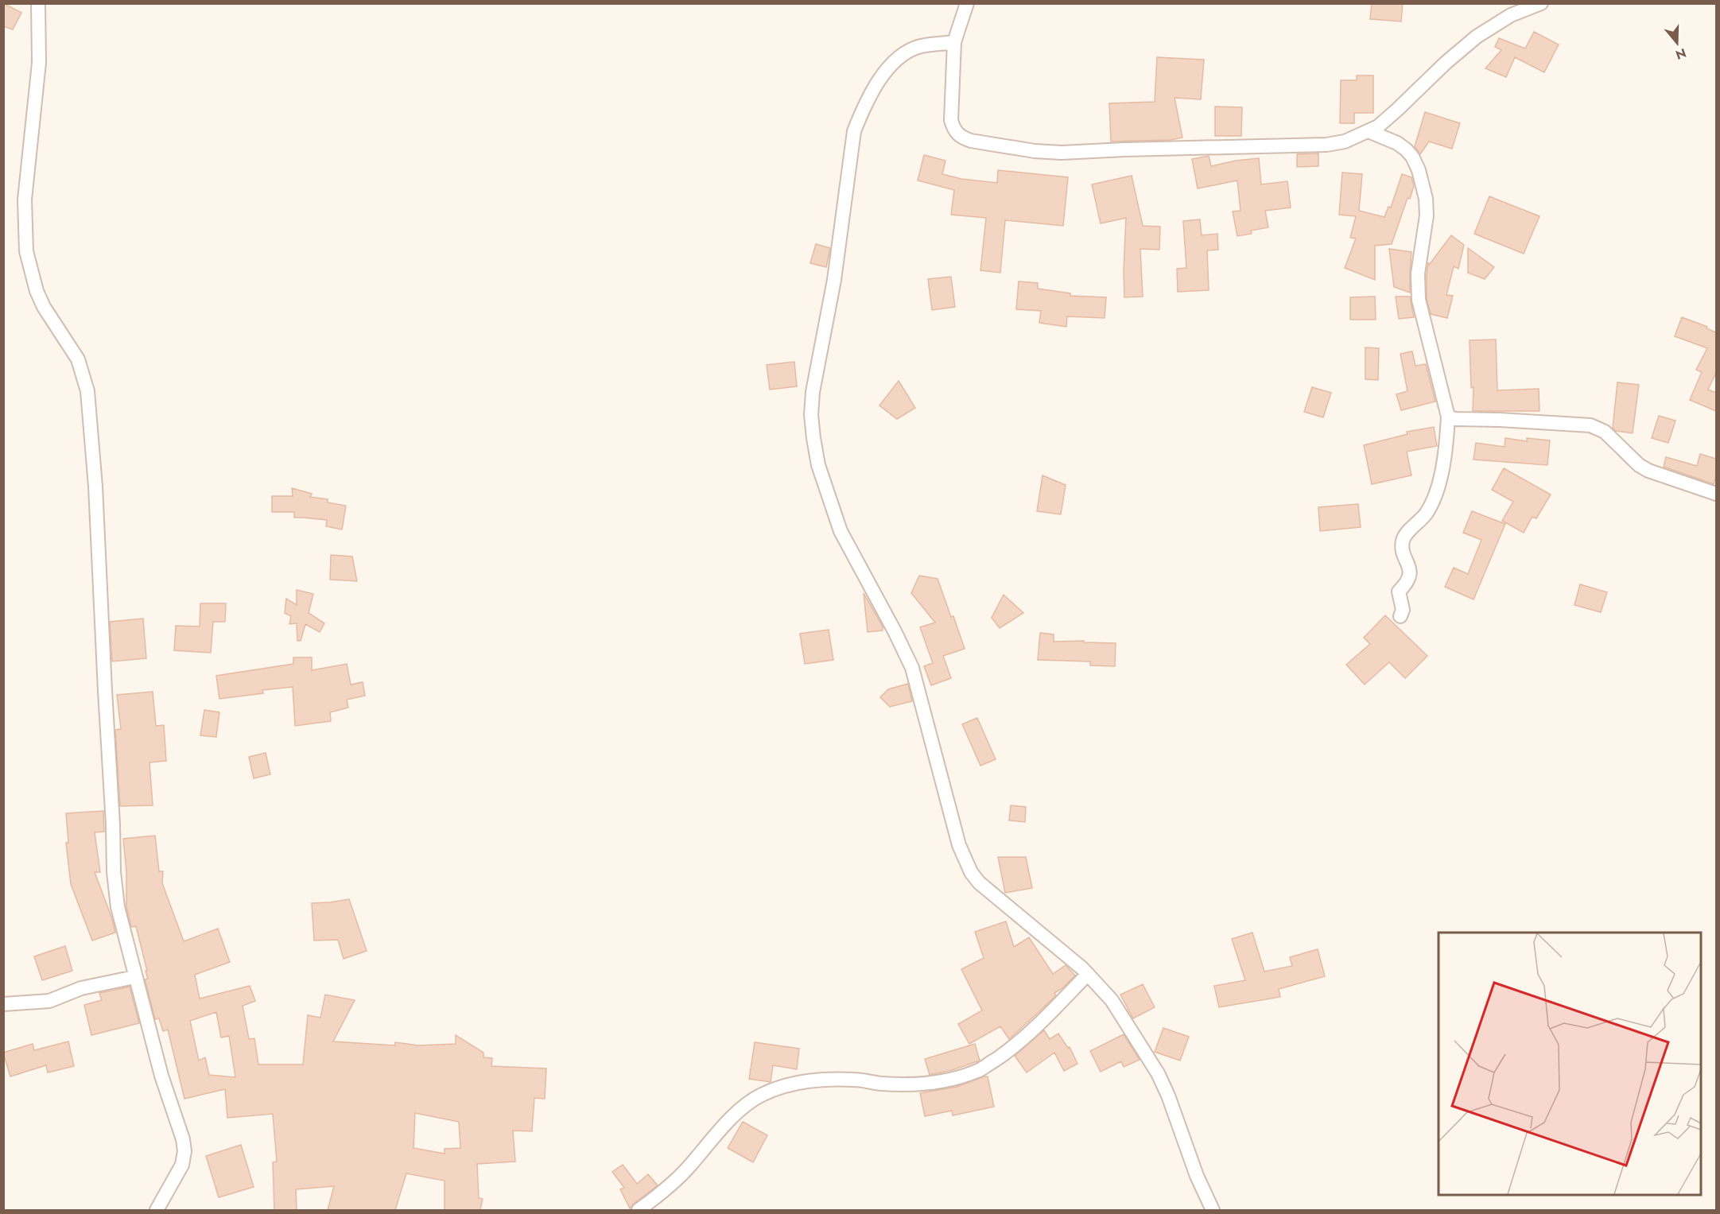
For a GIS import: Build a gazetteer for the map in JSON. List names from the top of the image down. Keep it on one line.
{"north":"bottom"}
